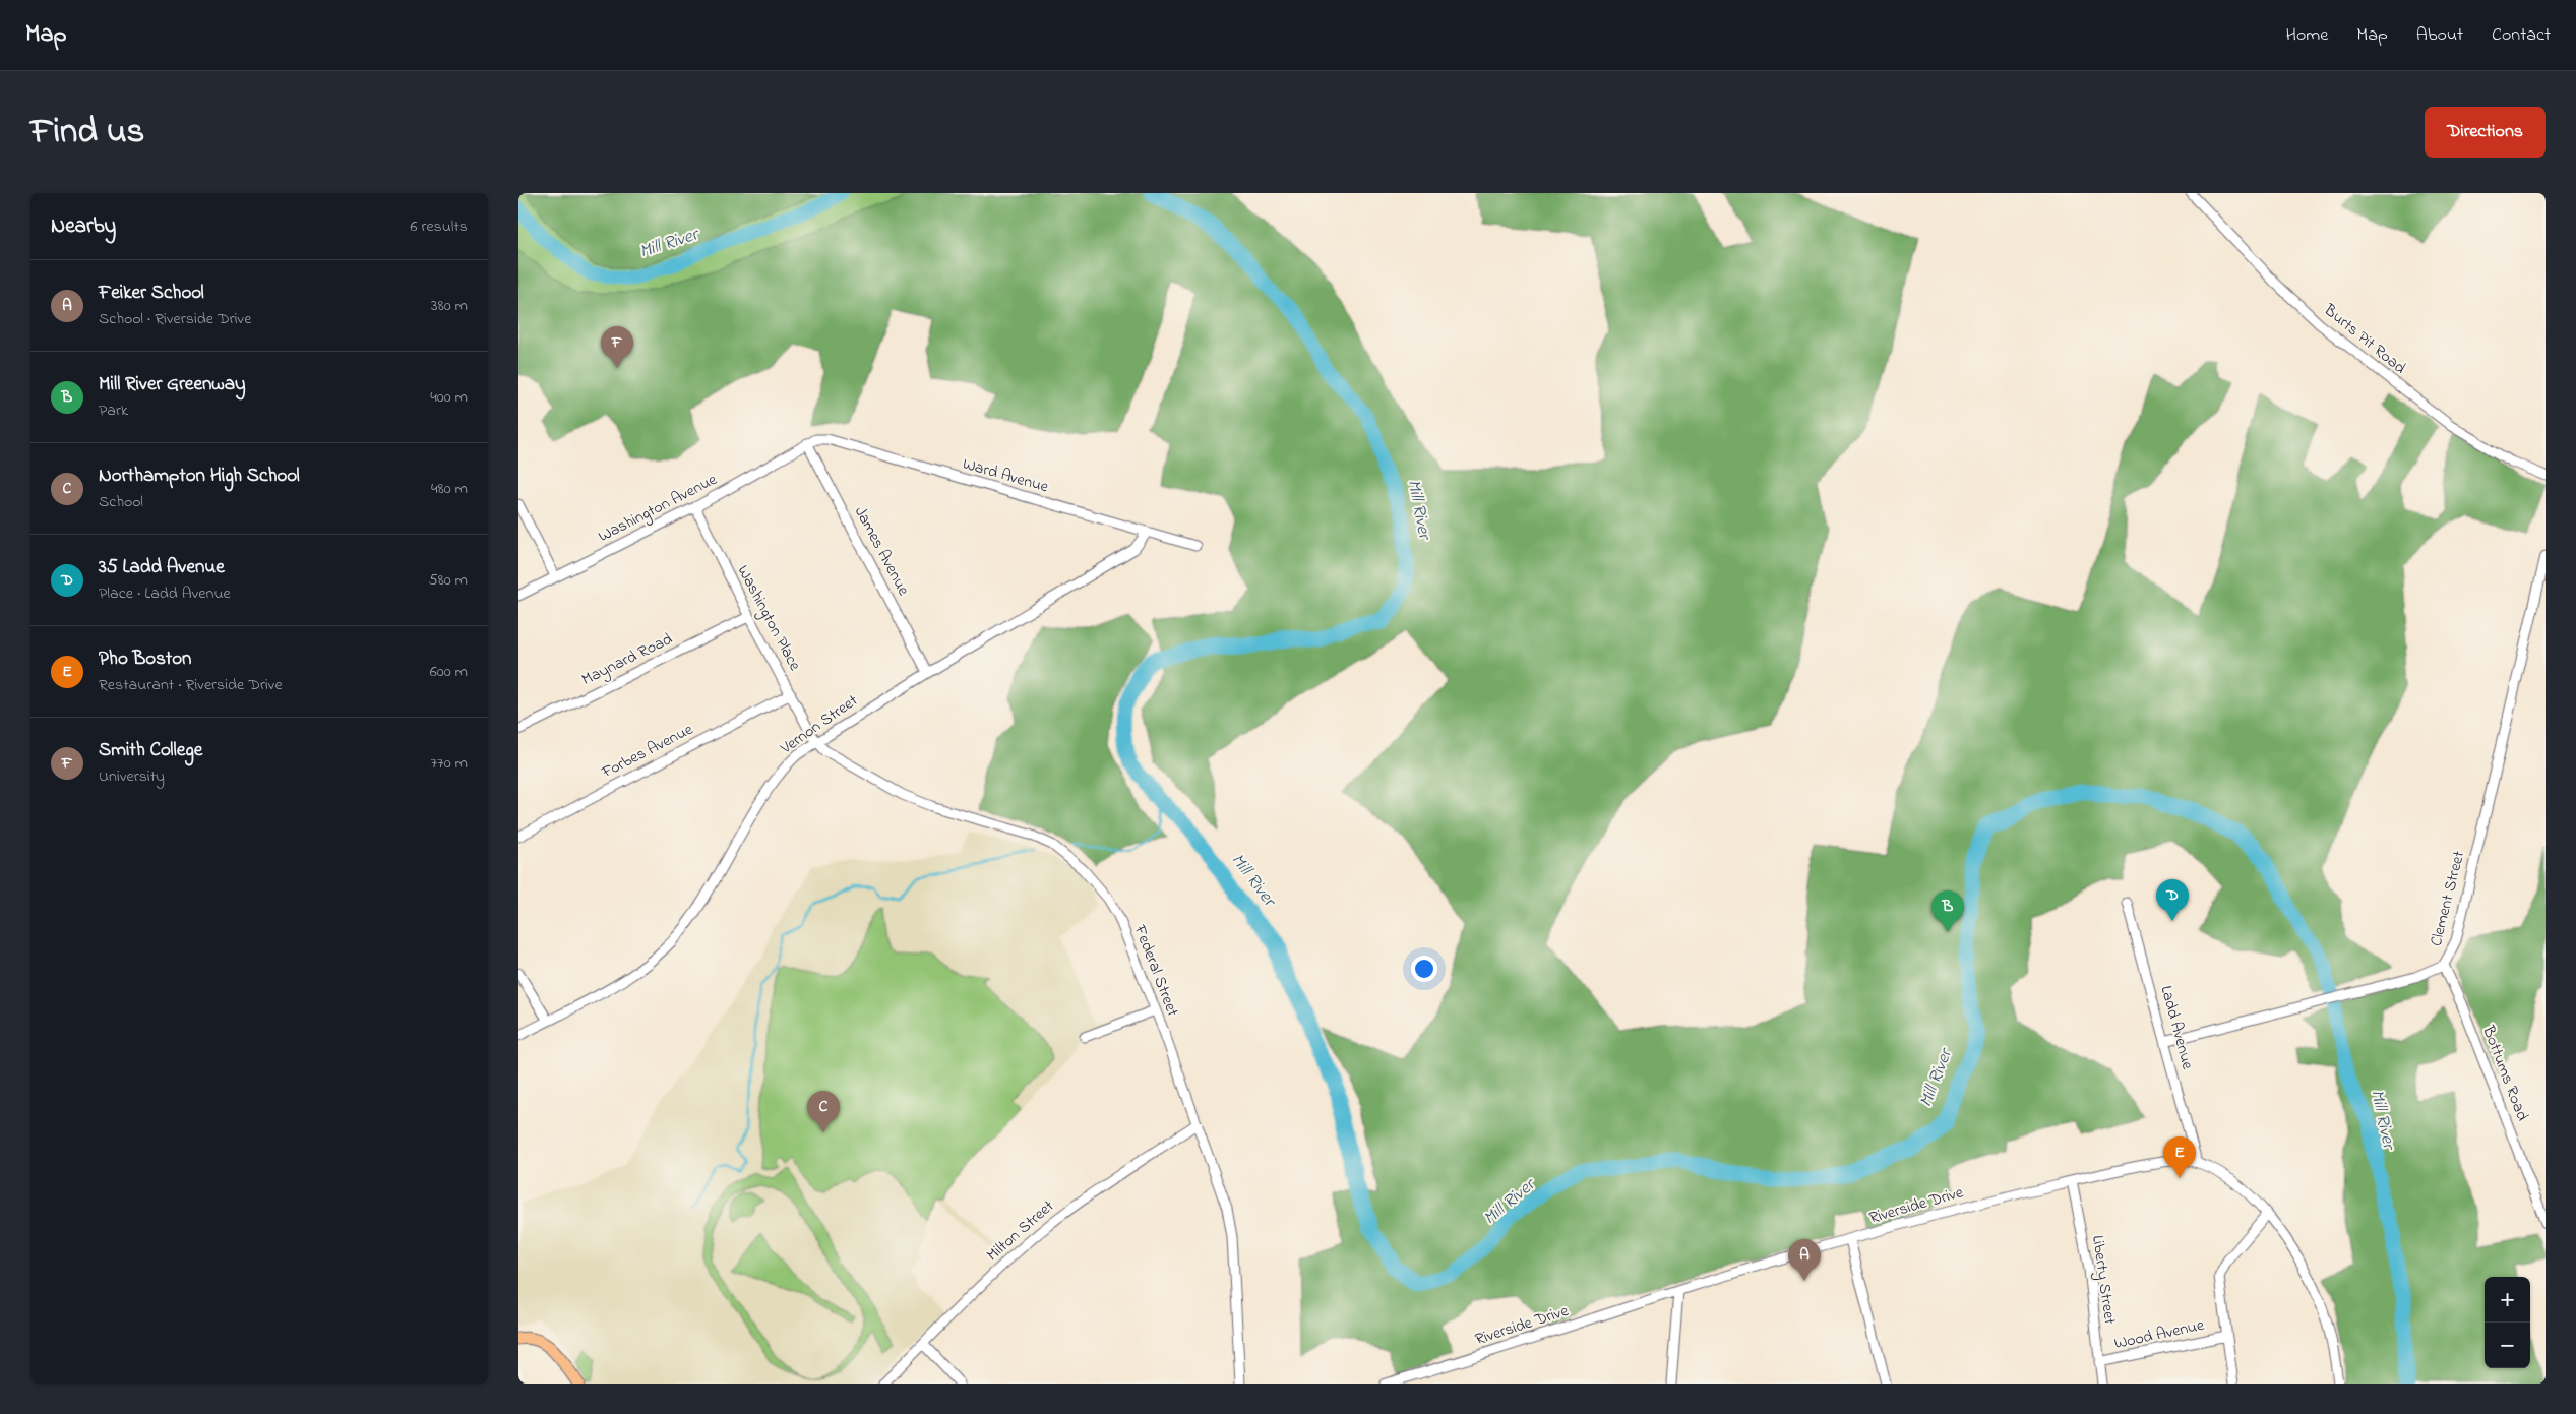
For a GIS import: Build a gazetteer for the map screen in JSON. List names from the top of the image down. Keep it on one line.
{"streets":{"street":["Burts Pit Road","Ward Avenue","Washington Avenue","James Avenue","Washington Place","Maynard Road","Vernon Street","Forbes Avenue","Clement Street","Federal Street","Ladd Avenue","Bottums Road","Riverside Drive","Milton Street","Liberty Street","Wood Avenue"]},"crossings":[["Ward Avenue","Washington Avenue"],["Ward Avenue","James Avenue"],["Ward Avenue","Vernon Street"],["Washington Avenue","James Avenue"],["Washington Avenue","Washington Place"],["James Avenue","Vernon Street"],["Washington Place","Maynard Road"],["Washington Place","Vernon Street"],["Washington Place","Forbes Avenue"],["Washington Place","Federal Street"],["Vernon Street","Federal Street"],["Clement Street","Ladd Avenue"],["Clement Street","Bottums Road"],["Federal Street","Milton Street"],["Ladd Avenue","Riverside Drive"],["Riverside Drive","Liberty Street"],["Liberty Street","Wood Avenue"]],"water":["Mill River"],"page":{"header":"Map","nav":["Home","Map","About","Contact"],"title":"Find us","buttons":"Directions","heading":["Nearby","6 results"],"list":[{"mark":"A","name":"Feiker School","note":"School · Riverside Drive","value":"380 m"},{"mark":"B","name":"Mill River Greenway","note":"Park","value":"400 m"},{"mark":"C","name":"Northampton High School","note":"School","value":"480 m"},{"mark":"D","name":"35 Ladd Avenue","note":"Place · Ladd Avenue","value":"580 m"},{"mark":"E","name":"Pho Boston","note":"Restaurant · Riverside Drive","value":"600 m"},{"mark":"F","name":"Smith College","note":"University","value":"770 m"}],"pins":["F","D","B","C","E","A"],"map_buttons":["+","−"]}}
